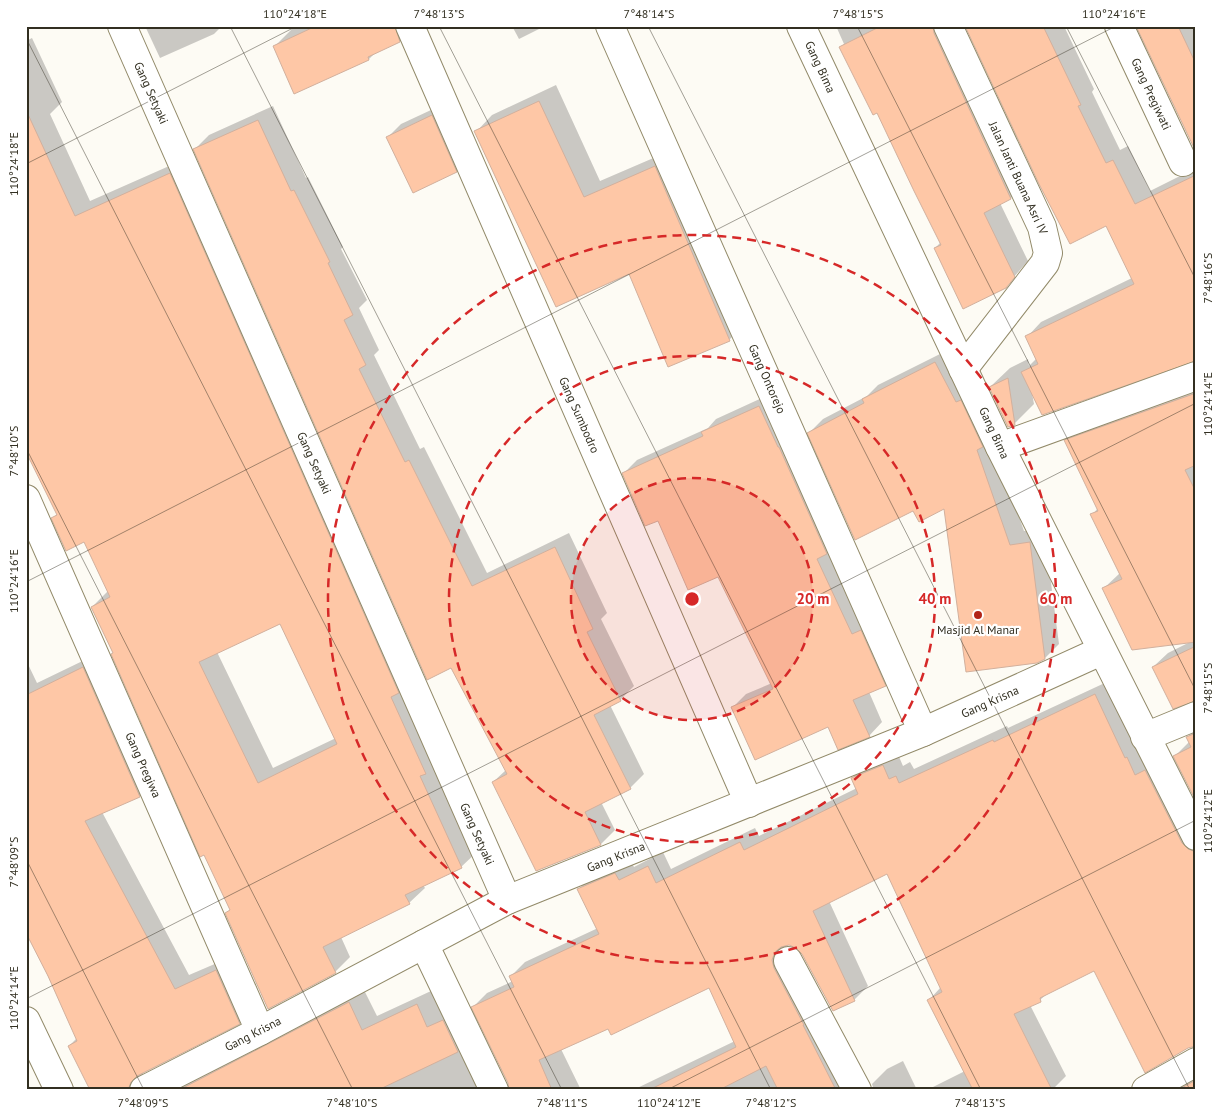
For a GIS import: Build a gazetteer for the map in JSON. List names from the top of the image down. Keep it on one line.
{"streets":{"street":["Gang Bima","Gang Setyaki","Gang Pregiwati","Jalan Janti Buana Asri IV","Gang Ontorejo","Gang Sumbodro","Gang Krisna","Gang Pregiwa"]},"crossings":[["Gang Bima","Jalan Janti Buana Asri IV"],["Gang Bima","Gang Krisna"],["Gang Setyaki","Gang Krisna"],["Gang Ontorejo","Gang Krisna"],["Gang Sumbodro","Gang Krisna"],["Gang Krisna","Gang Pregiwa"]],"places":["Masjid Al Manar"],"coordinates":["110°24'18\"E","7°48'13\"S","7°48'14\"S","7°48'15\"S","110°24'16\"E","7°48'16\"S","110°24'14\"E","7°48'10\"S","110°24'12\"E","7°48'09\"S","7°48'11\"S","7°48'12\"S"],"rings":["20 m","40 m","60 m"]}
